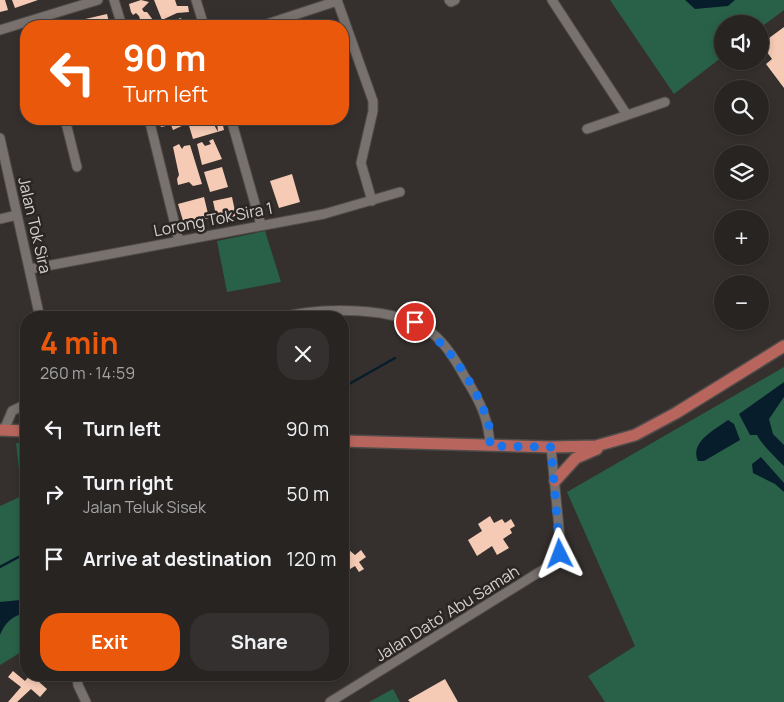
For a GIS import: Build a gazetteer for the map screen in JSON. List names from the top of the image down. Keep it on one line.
{"streets":{"street":["Lorong Tok Sira 1","Jalan Tok Sira","Jalan Dato' Abu Samah"]},"crossings":[["Lorong Tok Sira 1","Jalan Tok Sira"]],"page":{"map_buttons":["+","−"],"turn":["90 m","Turn left"],"heading":["4 min","260 m · 14:59"],"list":[{"name":"Turn left","value":"90 m"},{"name":"Turn right","note":"Jalan Teluk Sisek","value":"50 m"},{"name":"Arrive at destination","value":"120 m"}],"buttons":["Exit","Share"]}}
